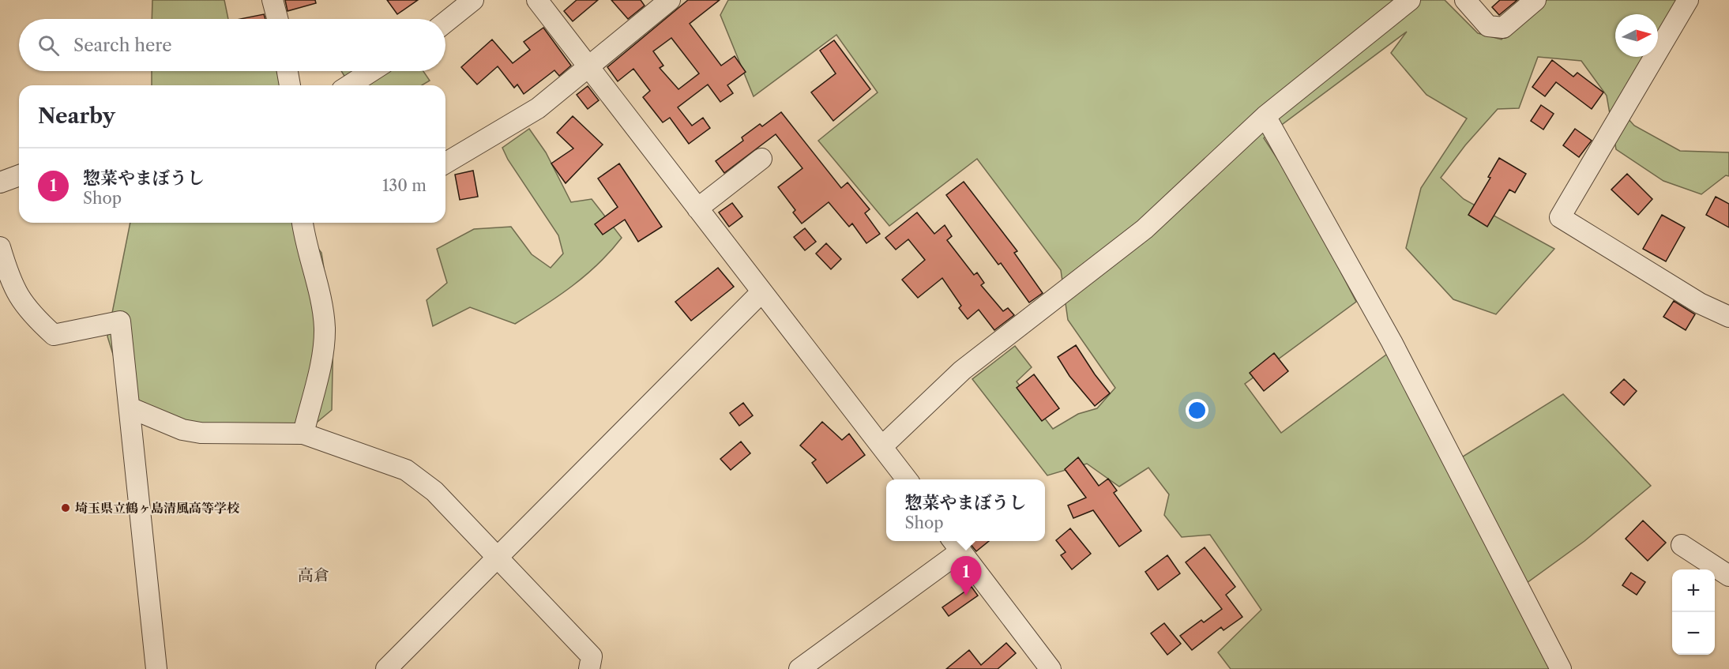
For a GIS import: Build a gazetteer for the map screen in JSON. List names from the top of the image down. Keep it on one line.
{"districts":["高倉"],"places":["埼玉県立鶴ヶ島清風高等学校"],"north":"right","page":{"search":"Search here","heading":"Nearby","list":[{"mark":"1","name":"惣菜やまぼうし","note":"Shop","value":"130 m"}],"popup":["惣菜やまぼうし","Shop"],"pins":"1","map_buttons":["+","−"]}}
